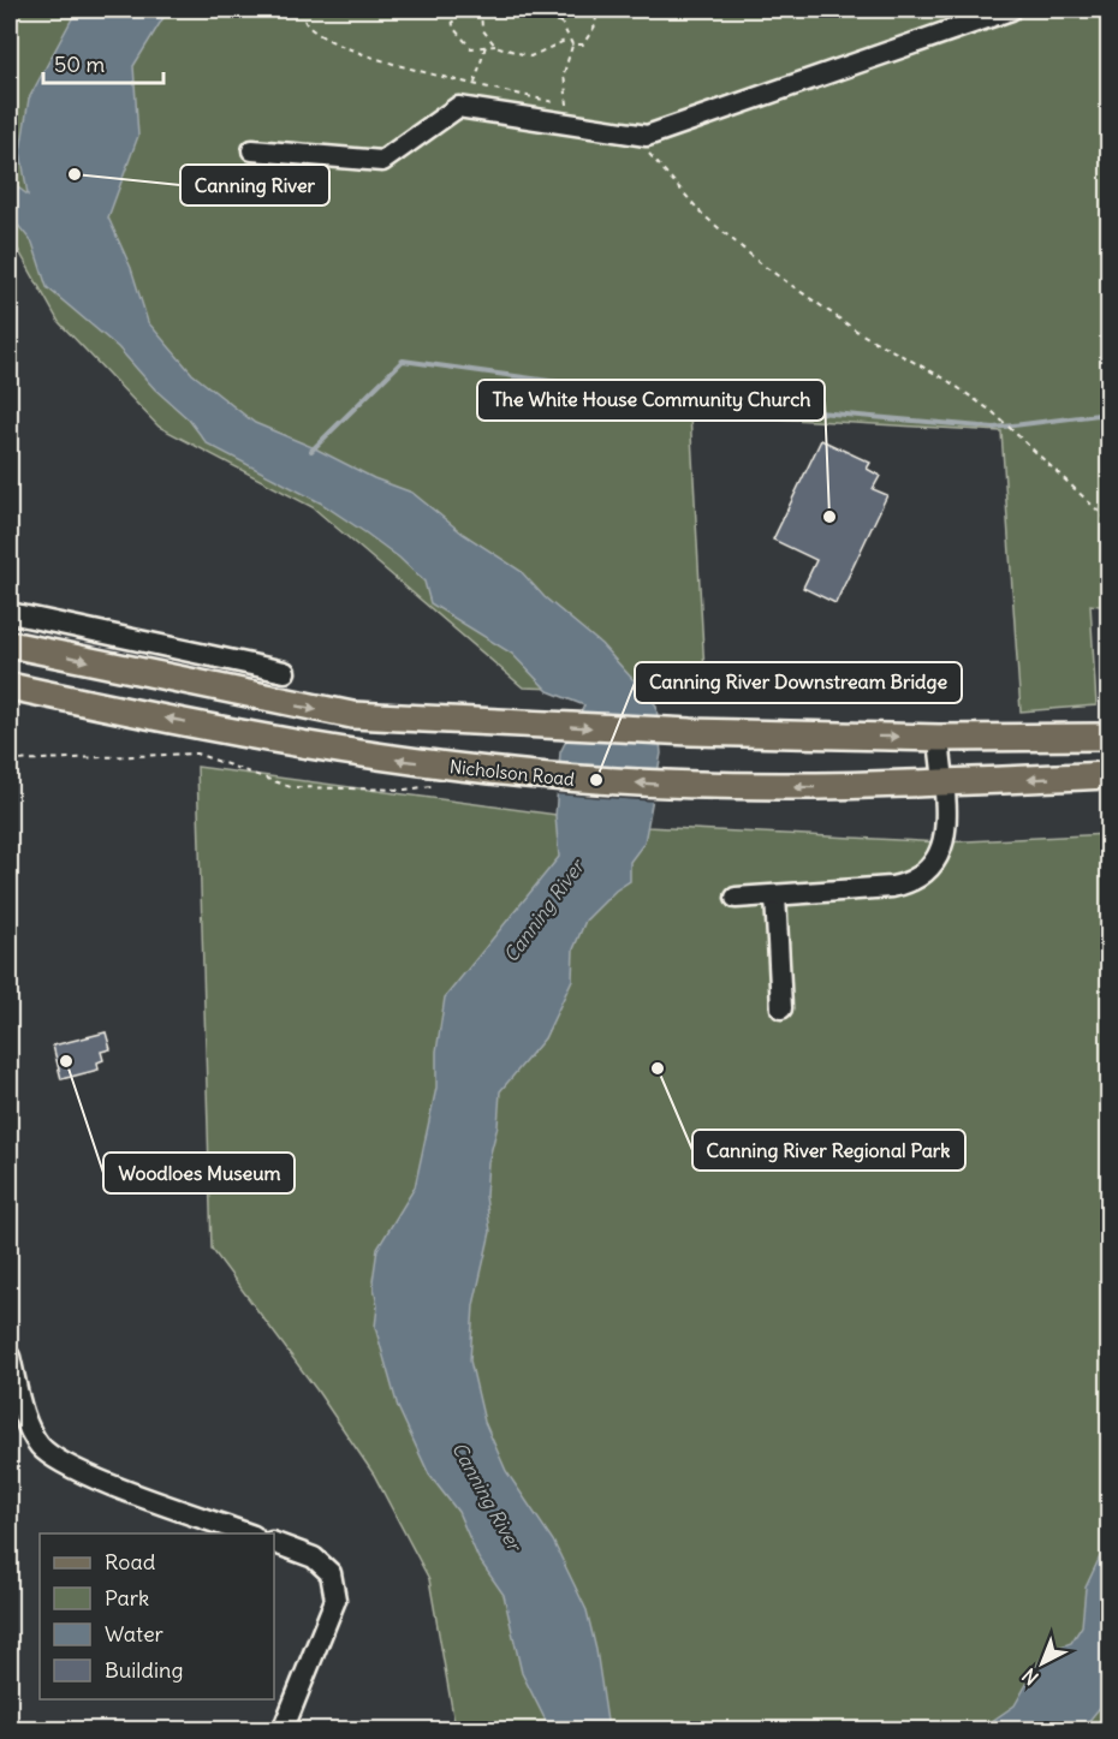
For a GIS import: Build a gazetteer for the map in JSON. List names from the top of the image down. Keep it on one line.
{"streets":{"main road":["Nicholson Road"]},"water":["Canning River"],"places":["Canning River","The White House Community Church","Canning River Downstream Bridge","Woodloes Museum","Canning River Regional Park"],"legend":["Road","Park","Water","Building"],"scale_bar":"50 m","north":"bottom left"}
